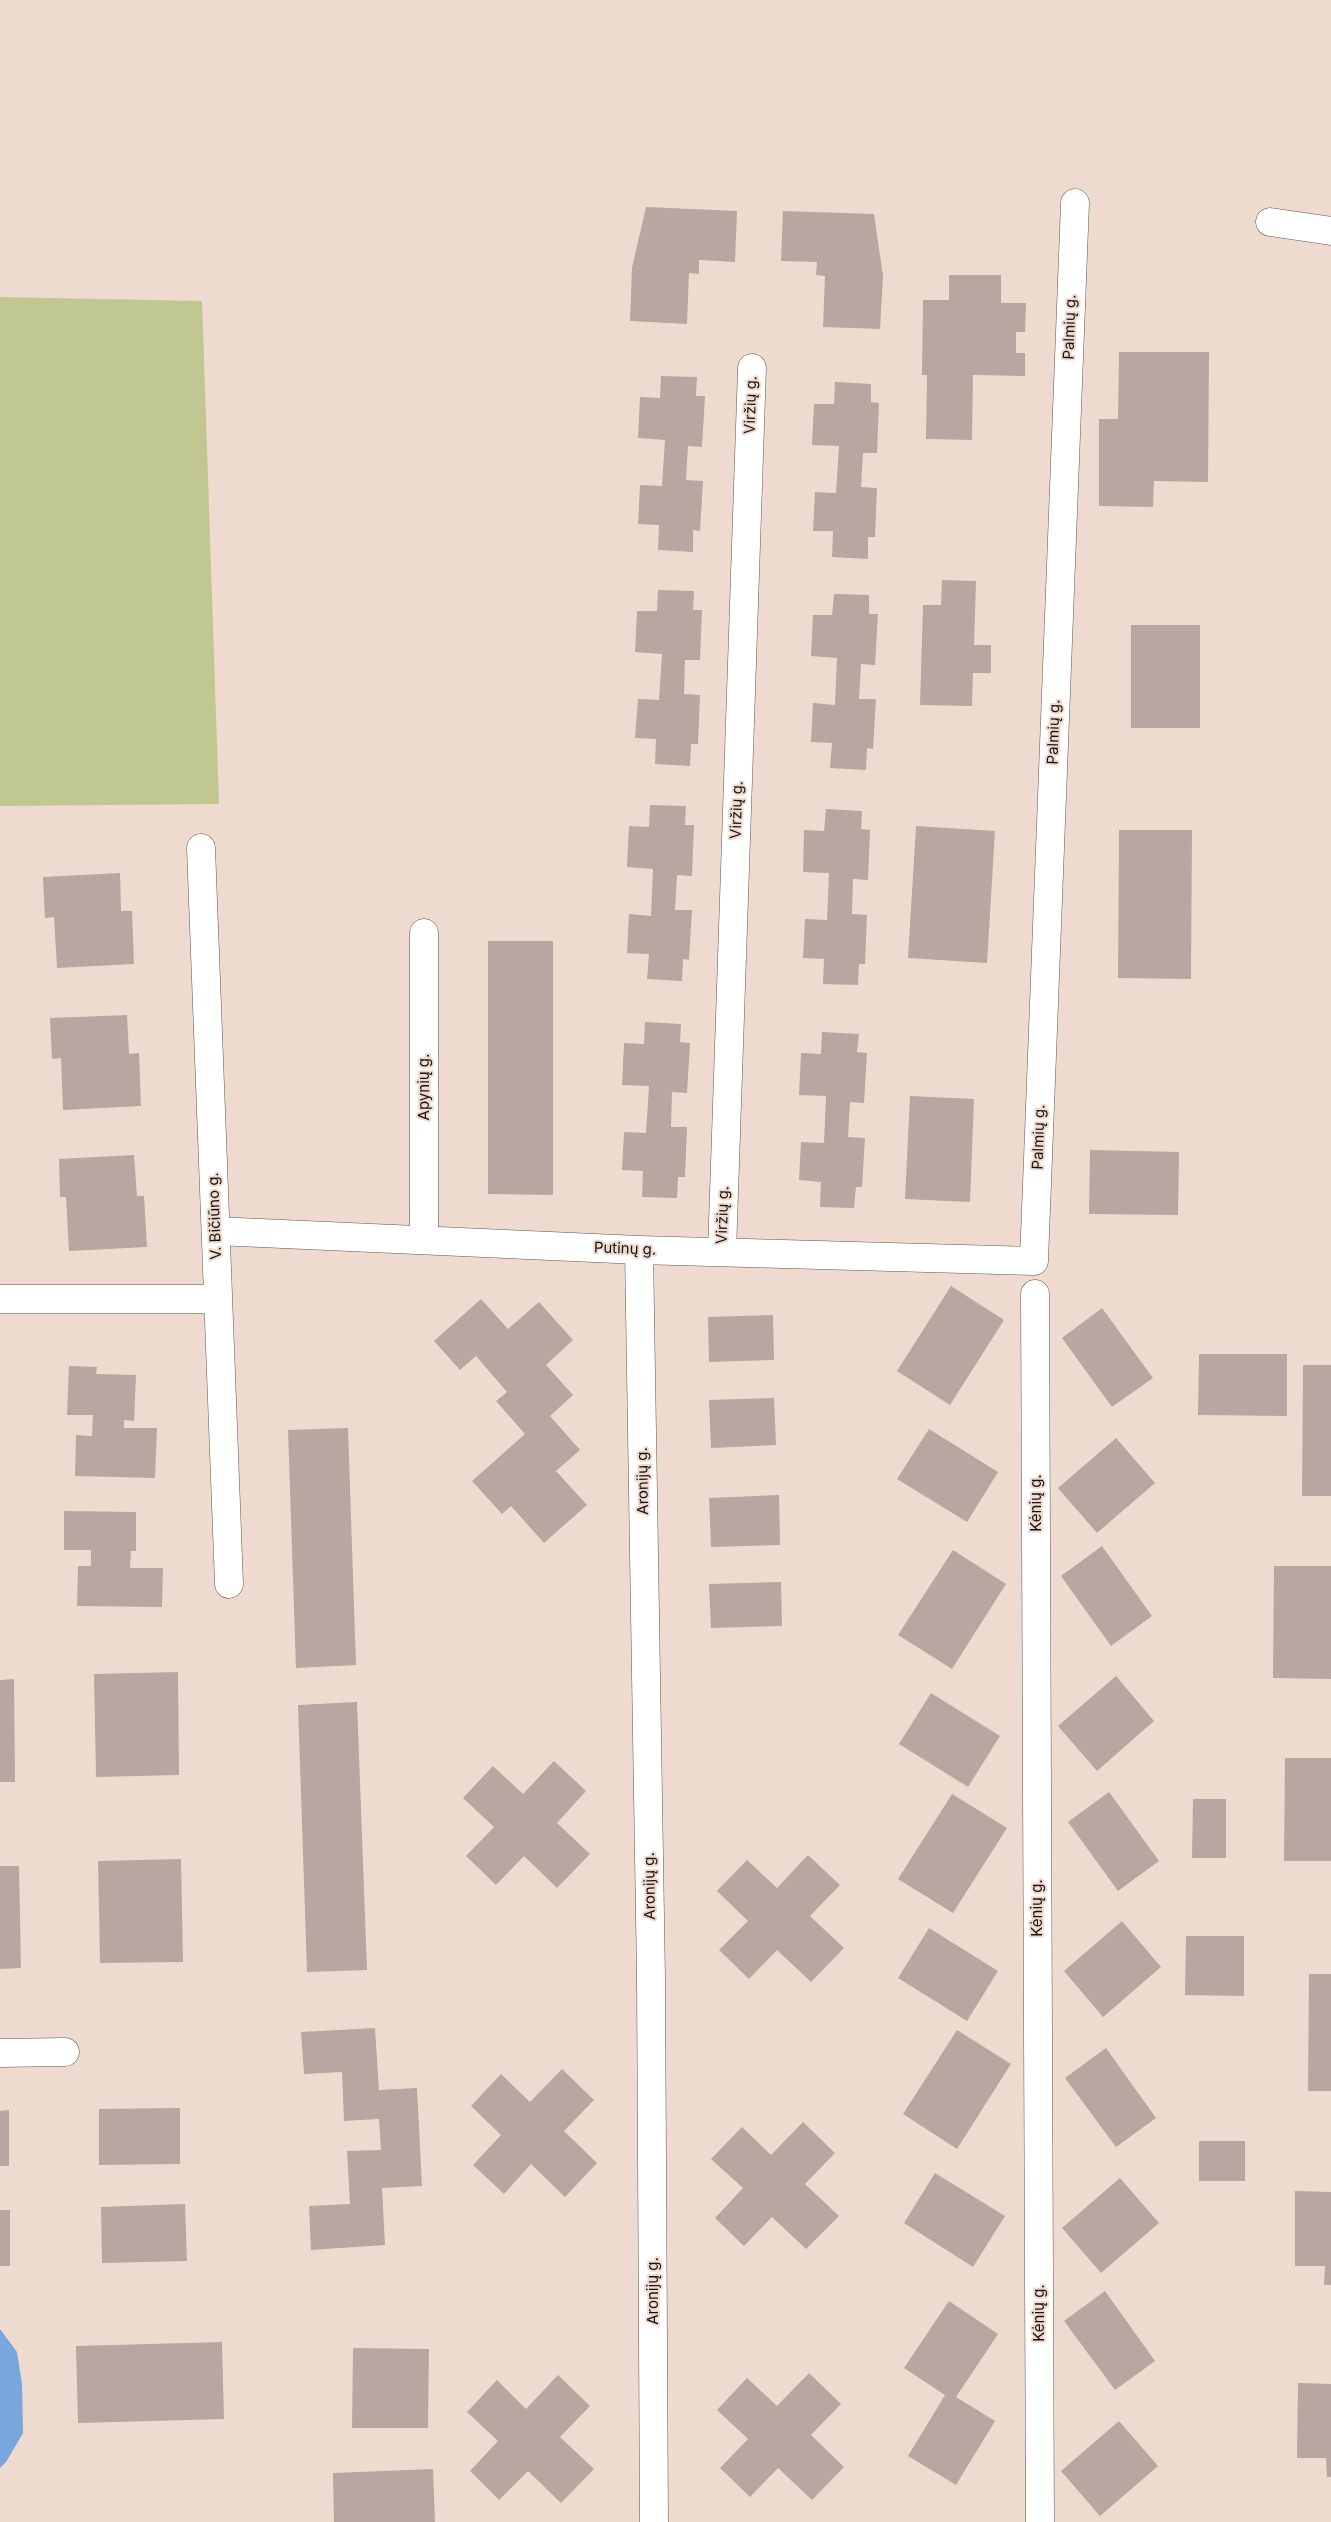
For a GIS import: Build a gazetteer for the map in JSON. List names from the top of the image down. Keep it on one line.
{"streets":{"street":["Palmių g.","Viržių g.","Apynių g.","V. Bičiūno g.","Putinų g.","Aronijų g.","Kėnių g."]},"crossings":[["Palmių g.","Putinų g."],["Viržių g.","Putinų g."],["Apynių g.","Putinų g."],["V. Bičiūno g.","Putinų g."],["Putinų g.","Aronijų g."]]}
